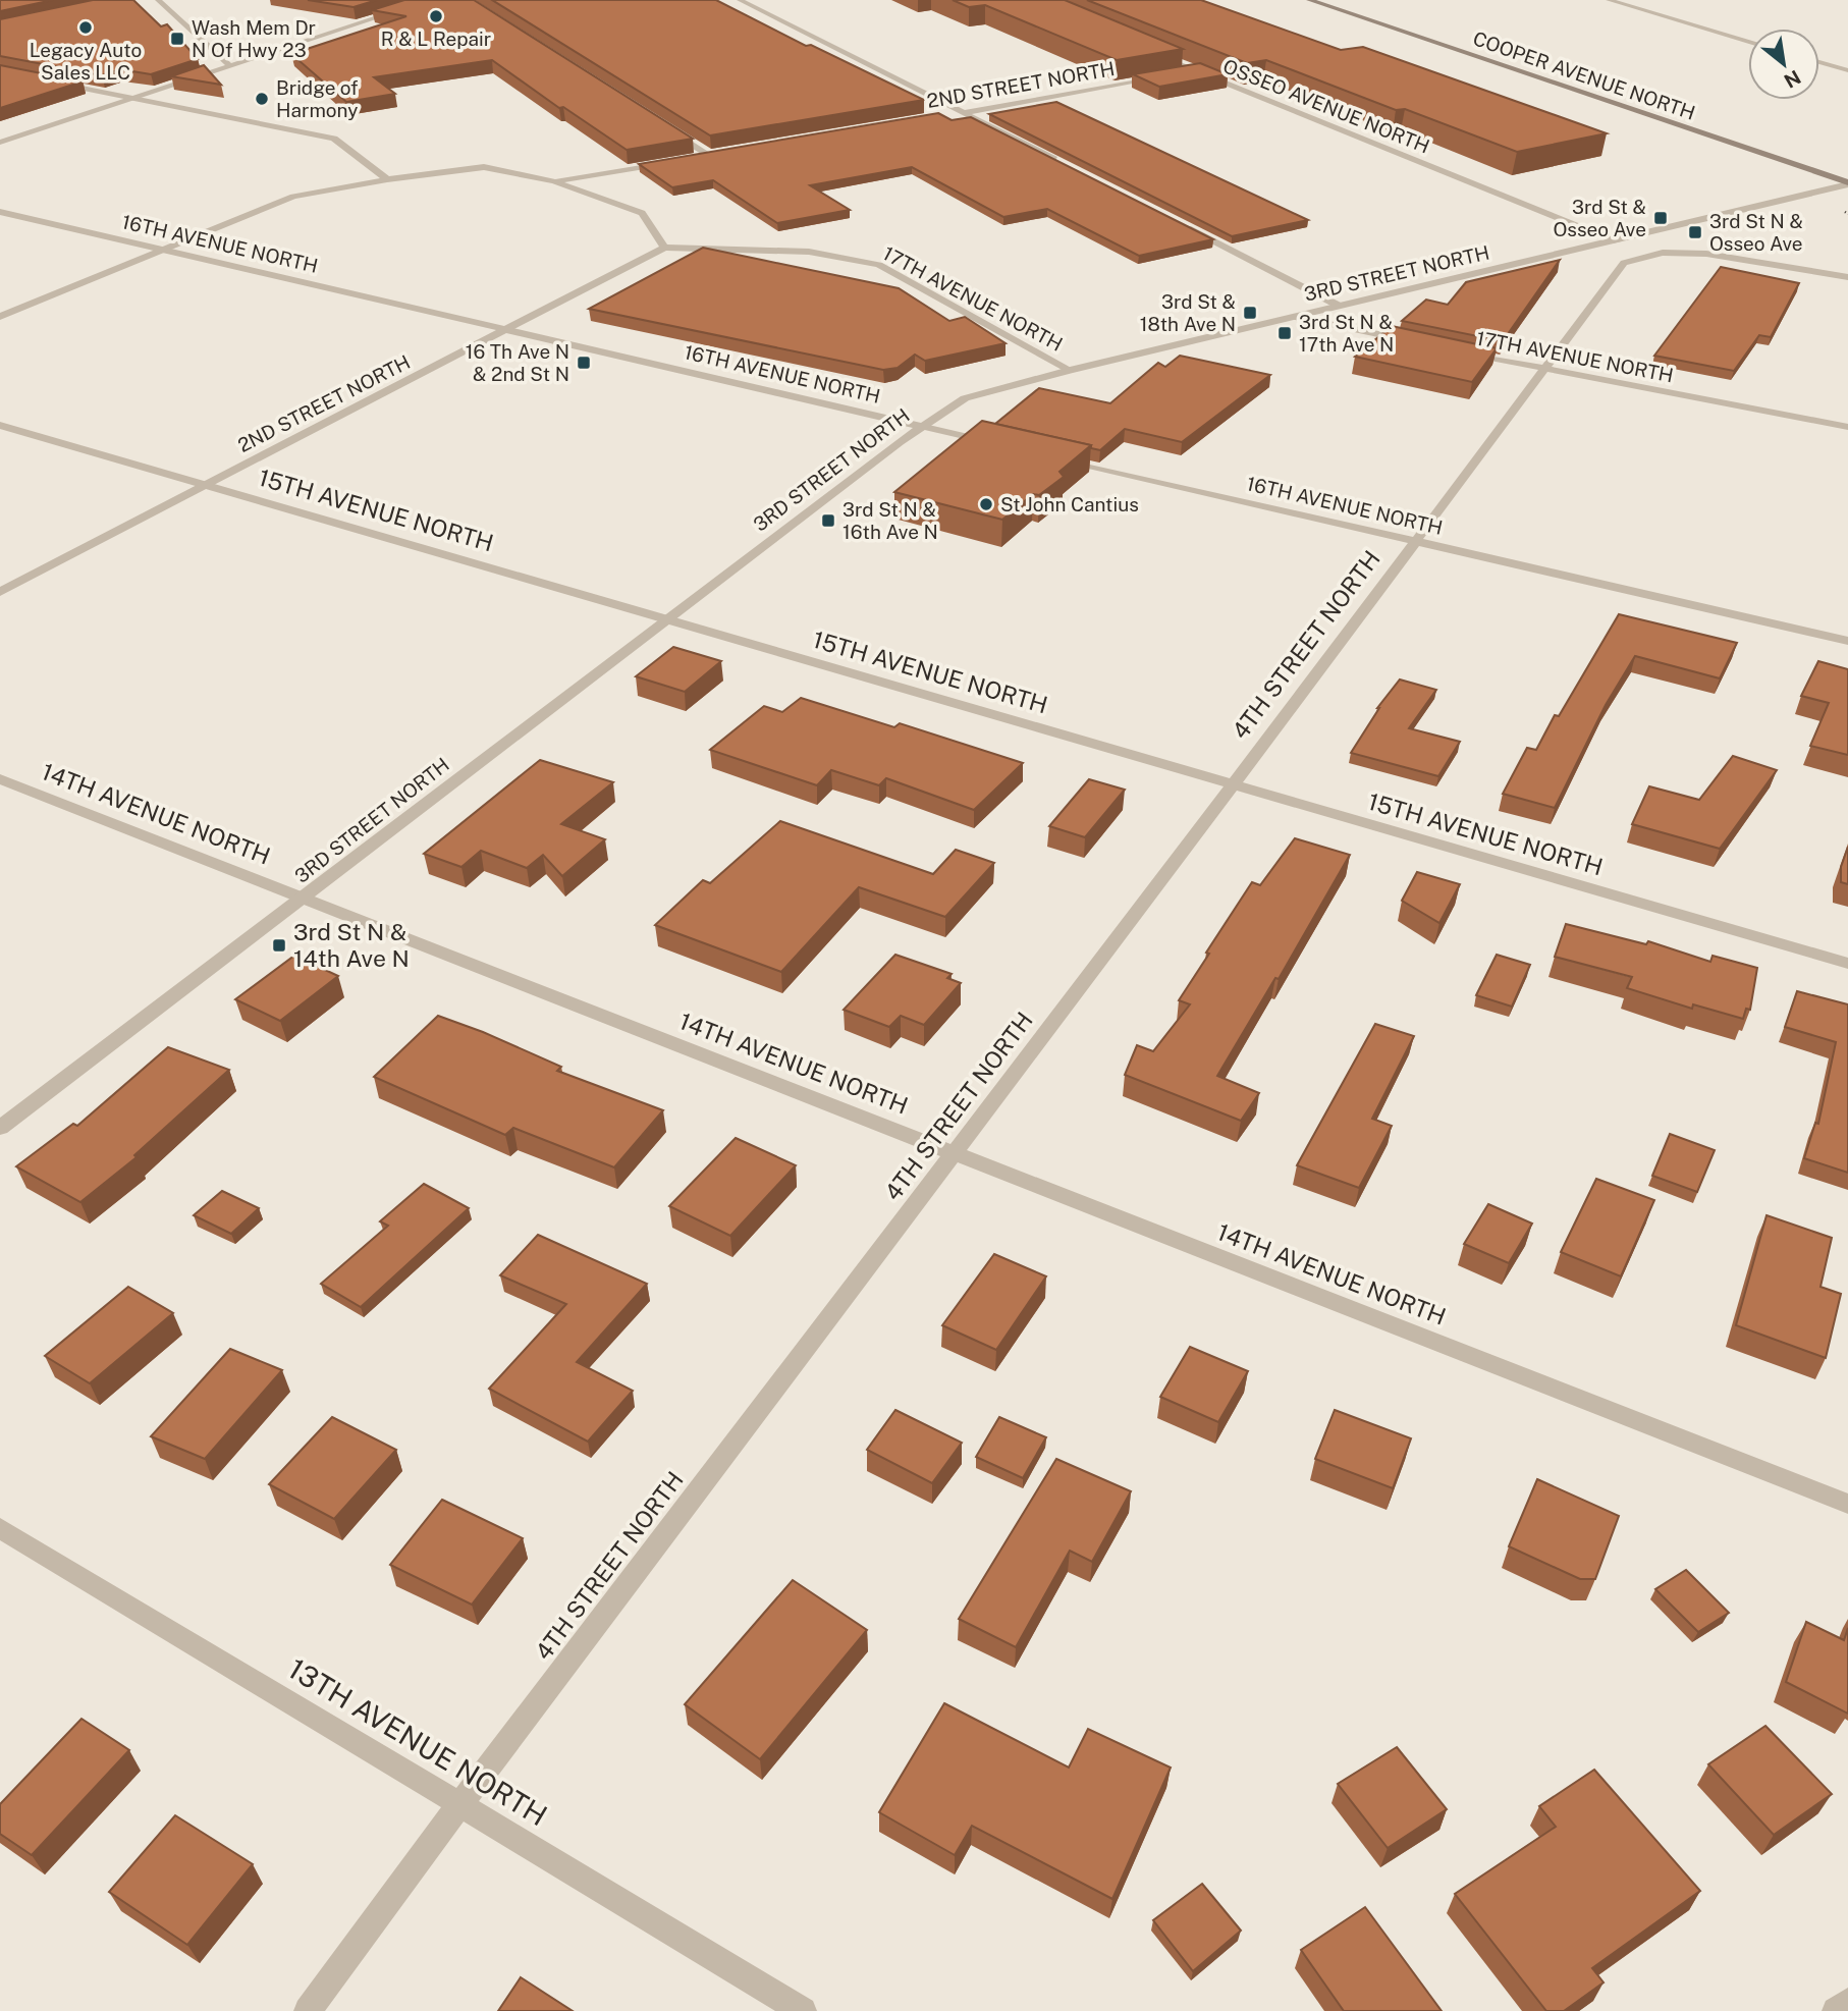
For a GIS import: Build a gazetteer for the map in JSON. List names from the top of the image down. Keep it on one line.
{"streets":{"main road":["COOPER AVENUE NORTH"],"street":["2ND STREET NORTH","OSSEO AVENUE NORTH","16TH AVENUE NORTH","3RD STREET NORTH","17TH AVENUE NORTH","15TH AVENUE NORTH","4TH STREET NORTH","14TH AVENUE NORTH","13TH AVENUE NORTH"]},"crossings":[["COOPER AVENUE NORTH","3RD STREET NORTH"],["2ND STREET NORTH","16TH AVENUE NORTH"],["2ND STREET NORTH","17TH AVENUE NORTH"],["2ND STREET NORTH","15TH AVENUE NORTH"],["OSSEO AVENUE NORTH","3RD STREET NORTH"],["16TH AVENUE NORTH","3RD STREET NORTH"],["16TH AVENUE NORTH","4TH STREET NORTH"],["3RD STREET NORTH","17TH AVENUE NORTH"],["3RD STREET NORTH","15TH AVENUE NORTH"],["3RD STREET NORTH","14TH AVENUE NORTH"],["17TH AVENUE NORTH","4TH STREET NORTH"],["15TH AVENUE NORTH","4TH STREET NORTH"],["4TH STREET NORTH","14TH AVENUE NORTH"],["4TH STREET NORTH","13TH AVENUE NORTH"]],"places":{"other":["R & L Repair","Legacy Auto Sales LLC","Bridge of Harmony","St John Cantius"],"transit":["Wash Mem Dr N Of Hwy 23","3rd St & Osseo Ave","3rd St N & Osseo Ave","3rd St & 18th Ave N","3rd St N & 17th Ave N","16 Th Ave N & 2nd St N","3rd St N & 16th Ave N","3rd St N & 14th Ave N"]},"north":"bottom right"}
